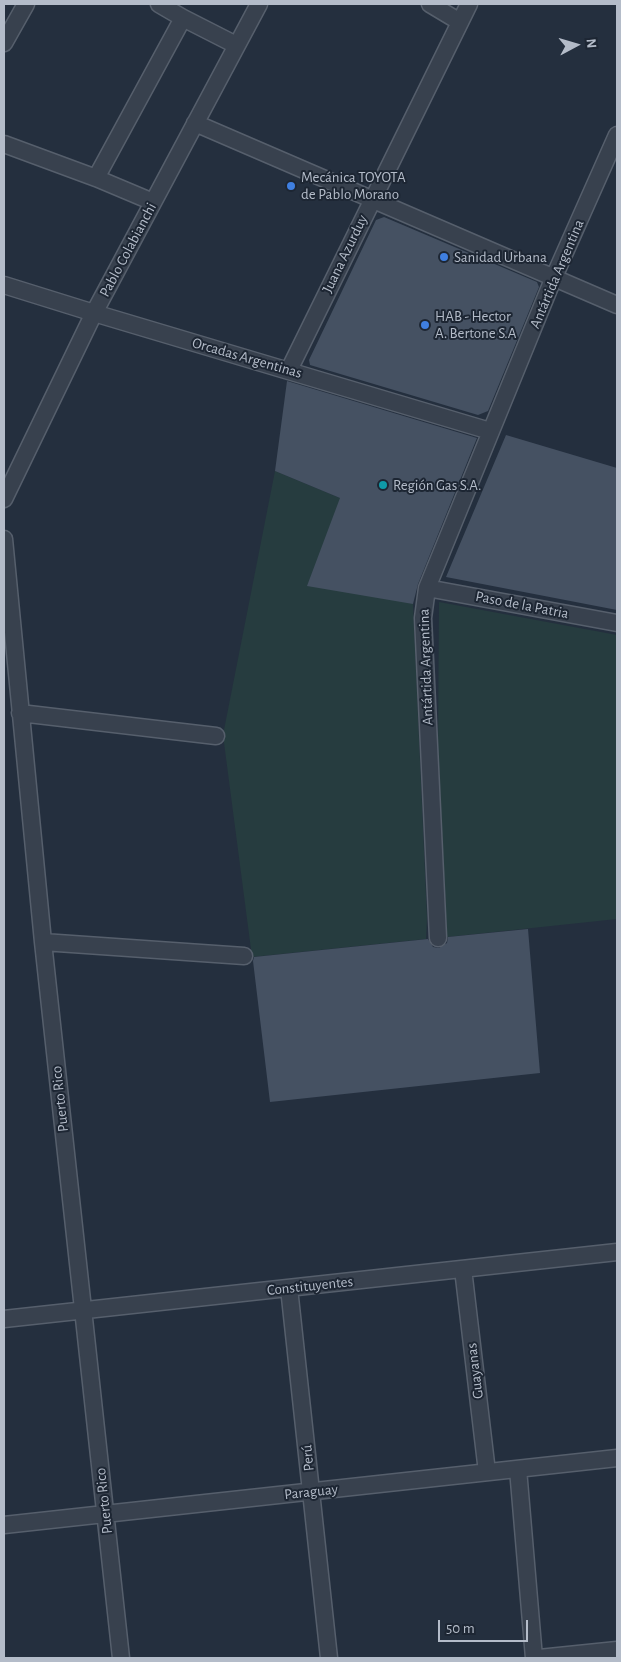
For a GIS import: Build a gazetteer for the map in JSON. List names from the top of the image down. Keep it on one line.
{"streets":{"street":["Pablo Colabianchi","Juana Azurduy","Antártida Argentina","Orcadas Argentinas","Paso de la Patria","Puerto Rico","Constituyentes","Guayanas","Perú","Paraguay"]},"crossings":[["Pablo Colabianchi","Orcadas Argentinas"],["Juana Azurduy","Orcadas Argentinas"],["Antártida Argentina","Orcadas Argentinas"],["Antártida Argentina","Paso de la Patria"],["Puerto Rico","Constituyentes"],["Puerto Rico","Paraguay"],["Constituyentes","Guayanas"],["Constituyentes","Perú"],["Guayanas","Paraguay"],["Perú","Paraguay"]],"places":["Mecánica TOYOTA de Pablo Morano","Sanidad Urbana","HAB - Hector A. Bertone S.A","Región Gas S.A."],"scale_bar":"50 m","north":"right"}
